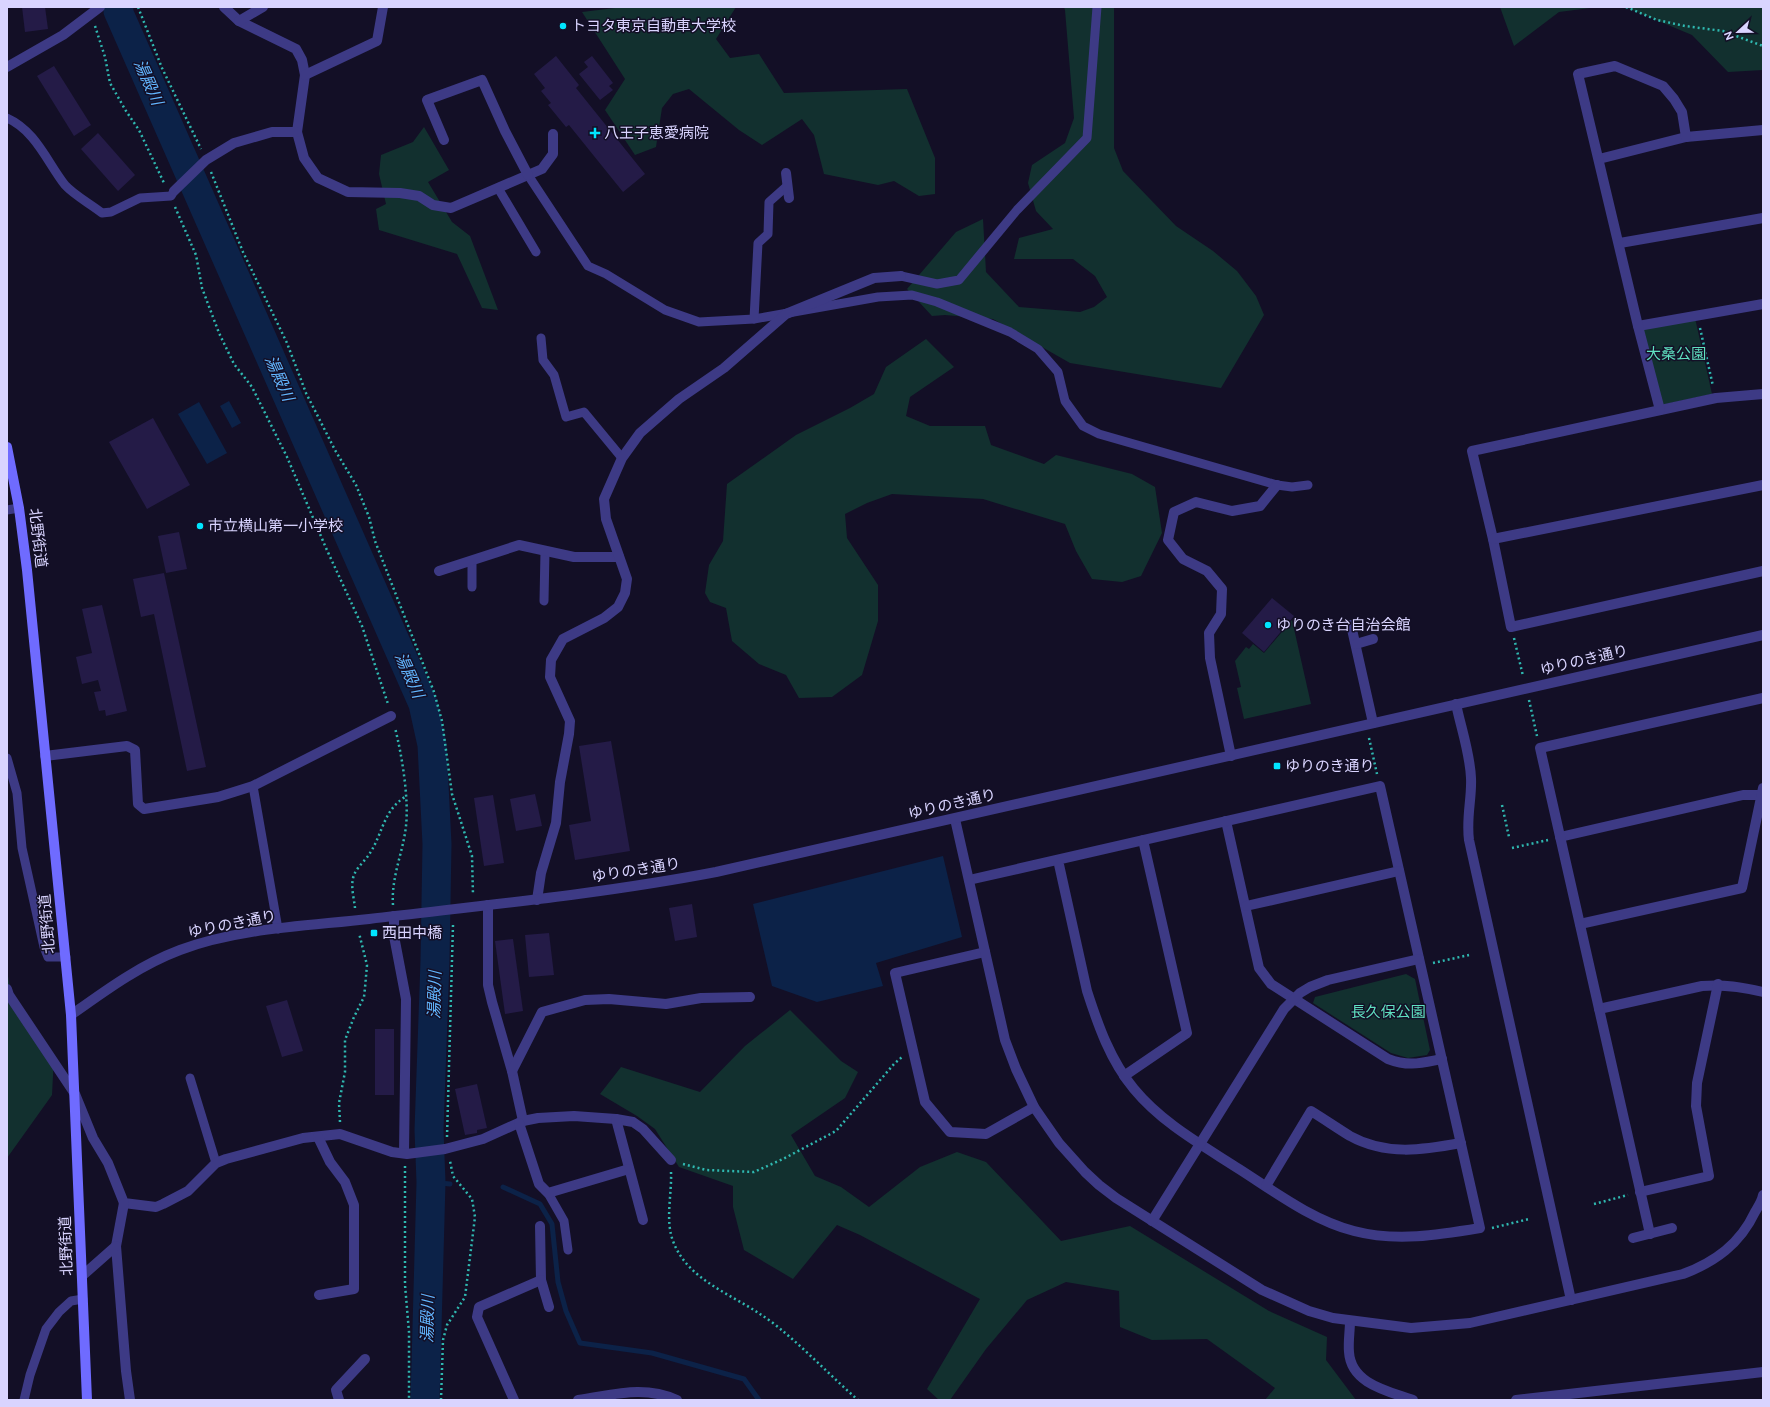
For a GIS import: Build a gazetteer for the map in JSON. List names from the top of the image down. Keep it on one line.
{"streets":{"main road":["北野街道"],"street":["ゆりのき通り"]},"crossings":[["北野街道","ゆりのき通り"]],"water":["湯殿川"],"parks":["大桑公園","長久保公園"],"places":{"other":["トヨタ東京自動車大学校","市立横山第一小学校","ゆりのき台自治会館"],"health":["八王子恵愛病院"],"transit":["ゆりのき通り","西田中橋"]},"north":"left"}
